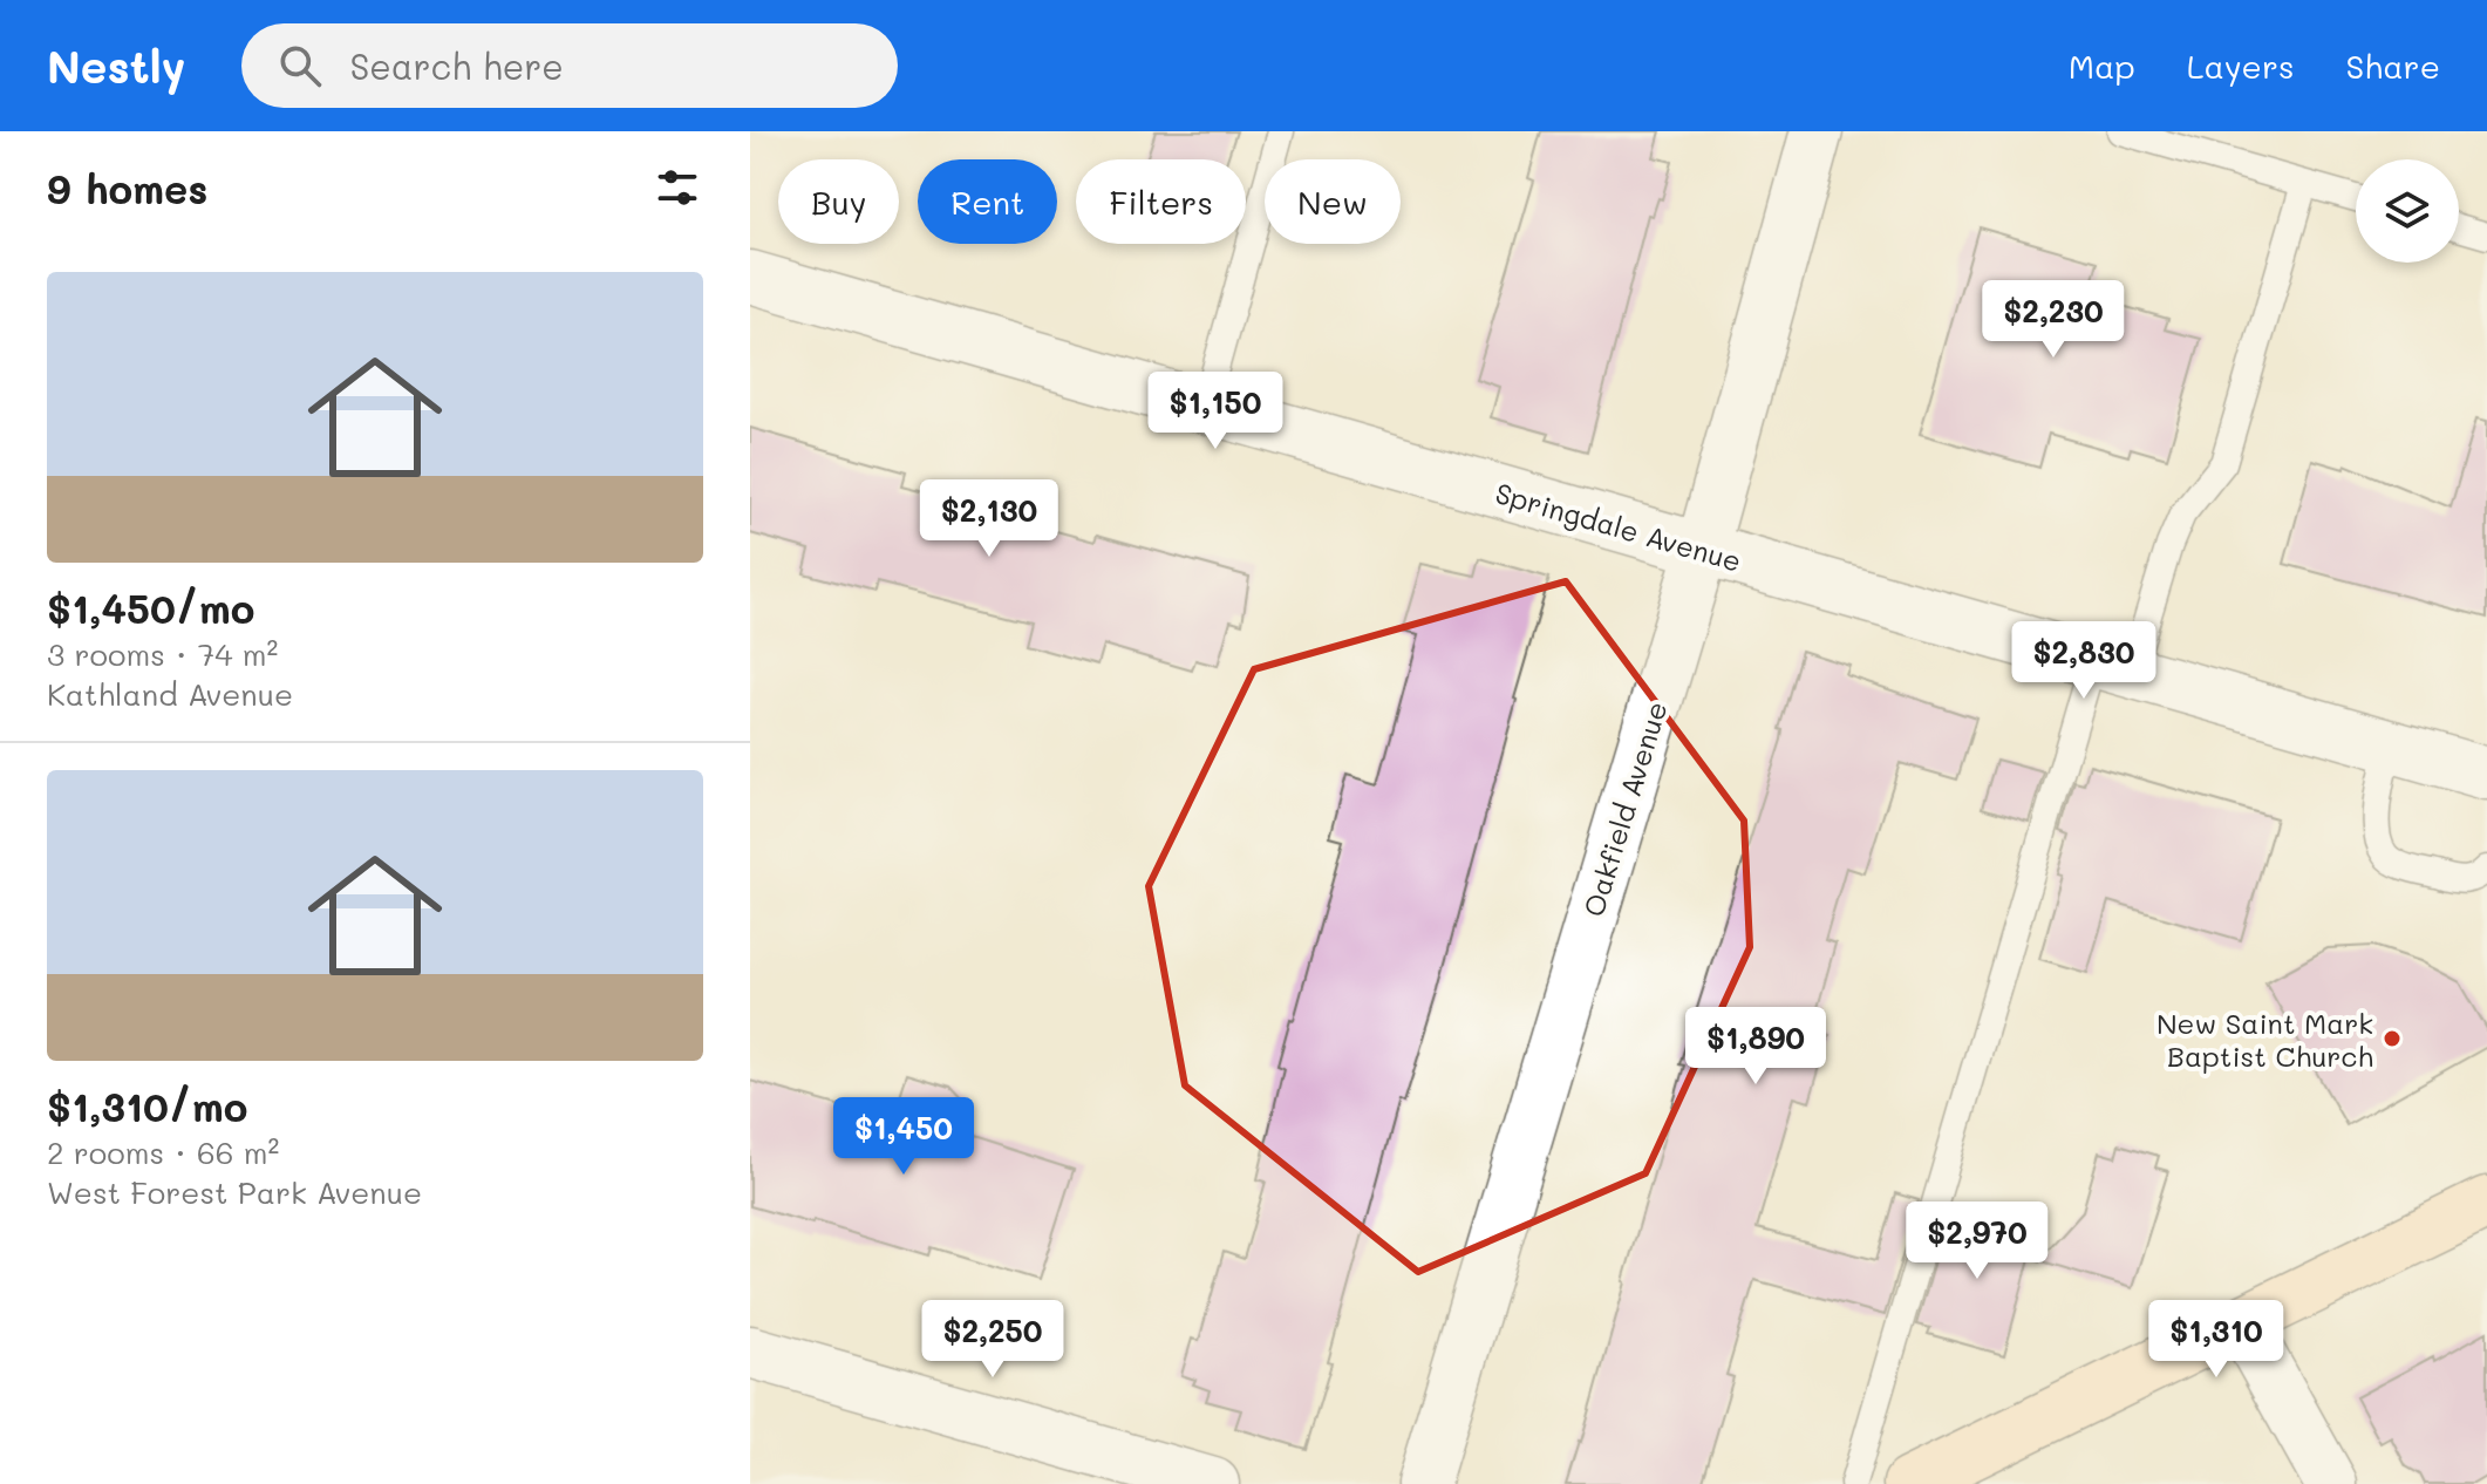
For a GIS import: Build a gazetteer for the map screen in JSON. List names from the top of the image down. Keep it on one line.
{"streets":{"street":["Springdale Avenue","Oakfield Avenue"]},"crossings":[["Springdale Avenue","Oakfield Avenue"]],"places":["New Saint Mark Baptist Church"],"page":{"header":"Nestly","search":"Search here","nav":["Map","Layers","Share"],"heading":"9 homes","chip":["Buy","Rent","Filters","New"],"list":[{"name":"$1,450/mo","note":"3 rooms · 74 m² · Kathland Avenue"},{"name":"$1,310/mo","note":"2 rooms · 66 m² · West Forest Park Avenue"}],"price":["$2,230","$1,150","$2,130","$2,830","$1,890","$1,450","$2,970","$2,250","$1,310"]}}
